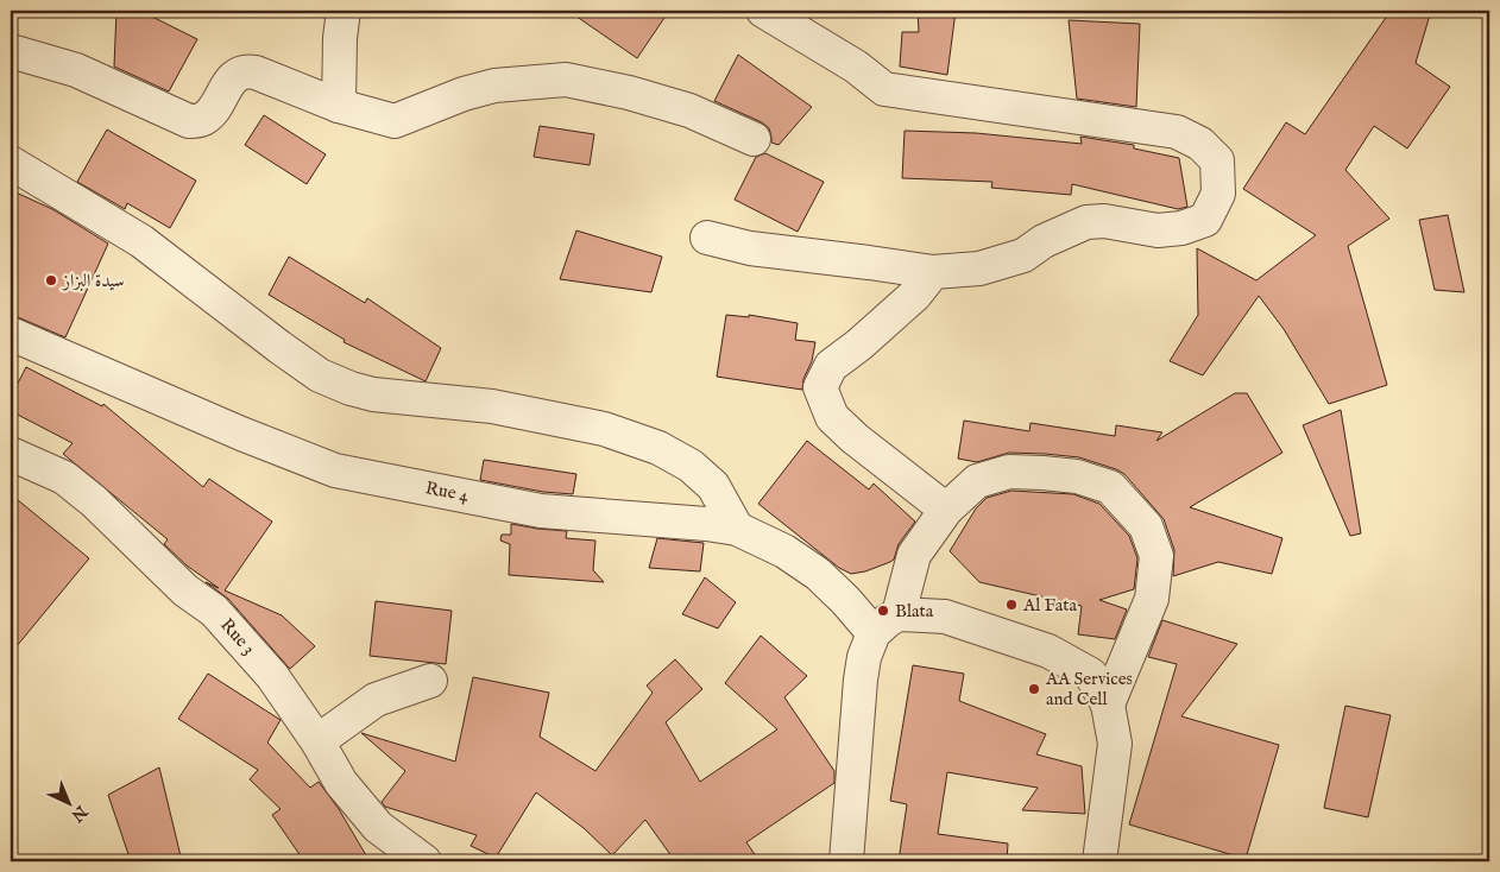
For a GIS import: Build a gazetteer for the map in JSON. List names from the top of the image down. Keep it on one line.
{"streets":{"street":["Rue 4","Rue 3"]},"places":["سيدة البزاز","Al Fata","Blata","AA Services and Cell"],"north":"bottom right"}
